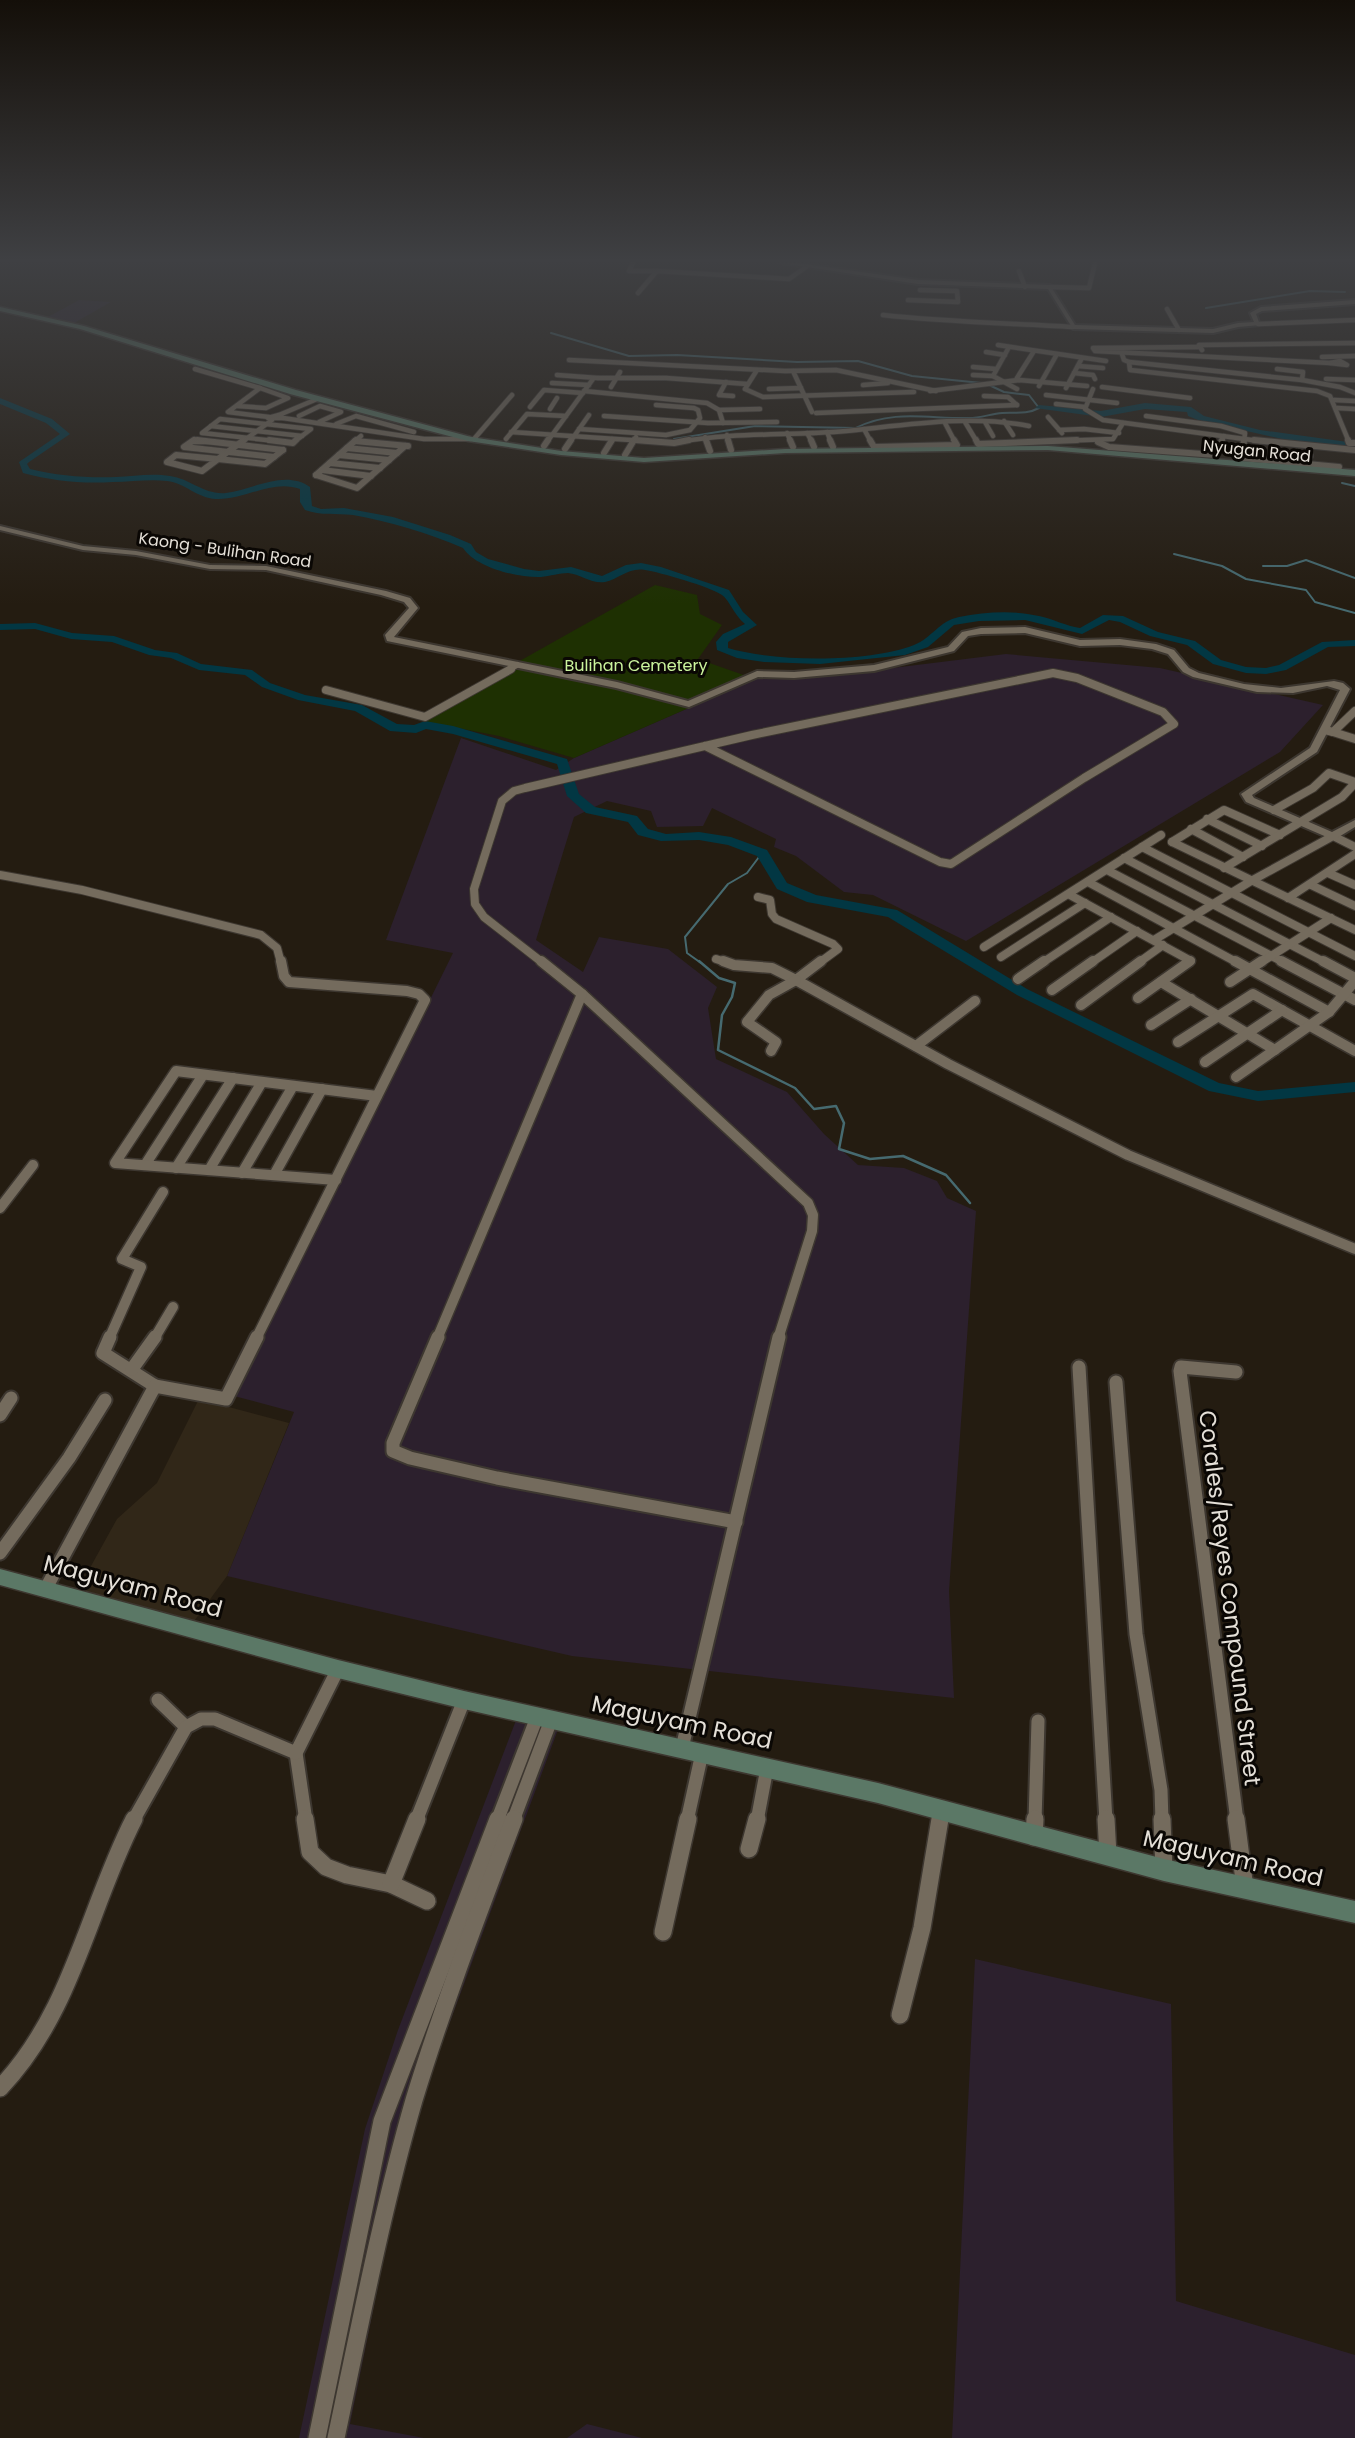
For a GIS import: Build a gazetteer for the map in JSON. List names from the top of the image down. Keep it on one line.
{"streets":{"main road":["Nyugan Road","Maguyam Road"],"street":["Kaong - Bulihan Road","Corales/Reyes Compound Street"]},"crossings":[["Maguyam Road","Corales/Reyes Compound Street"]],"parks":["Bulihan Cemetery"]}
